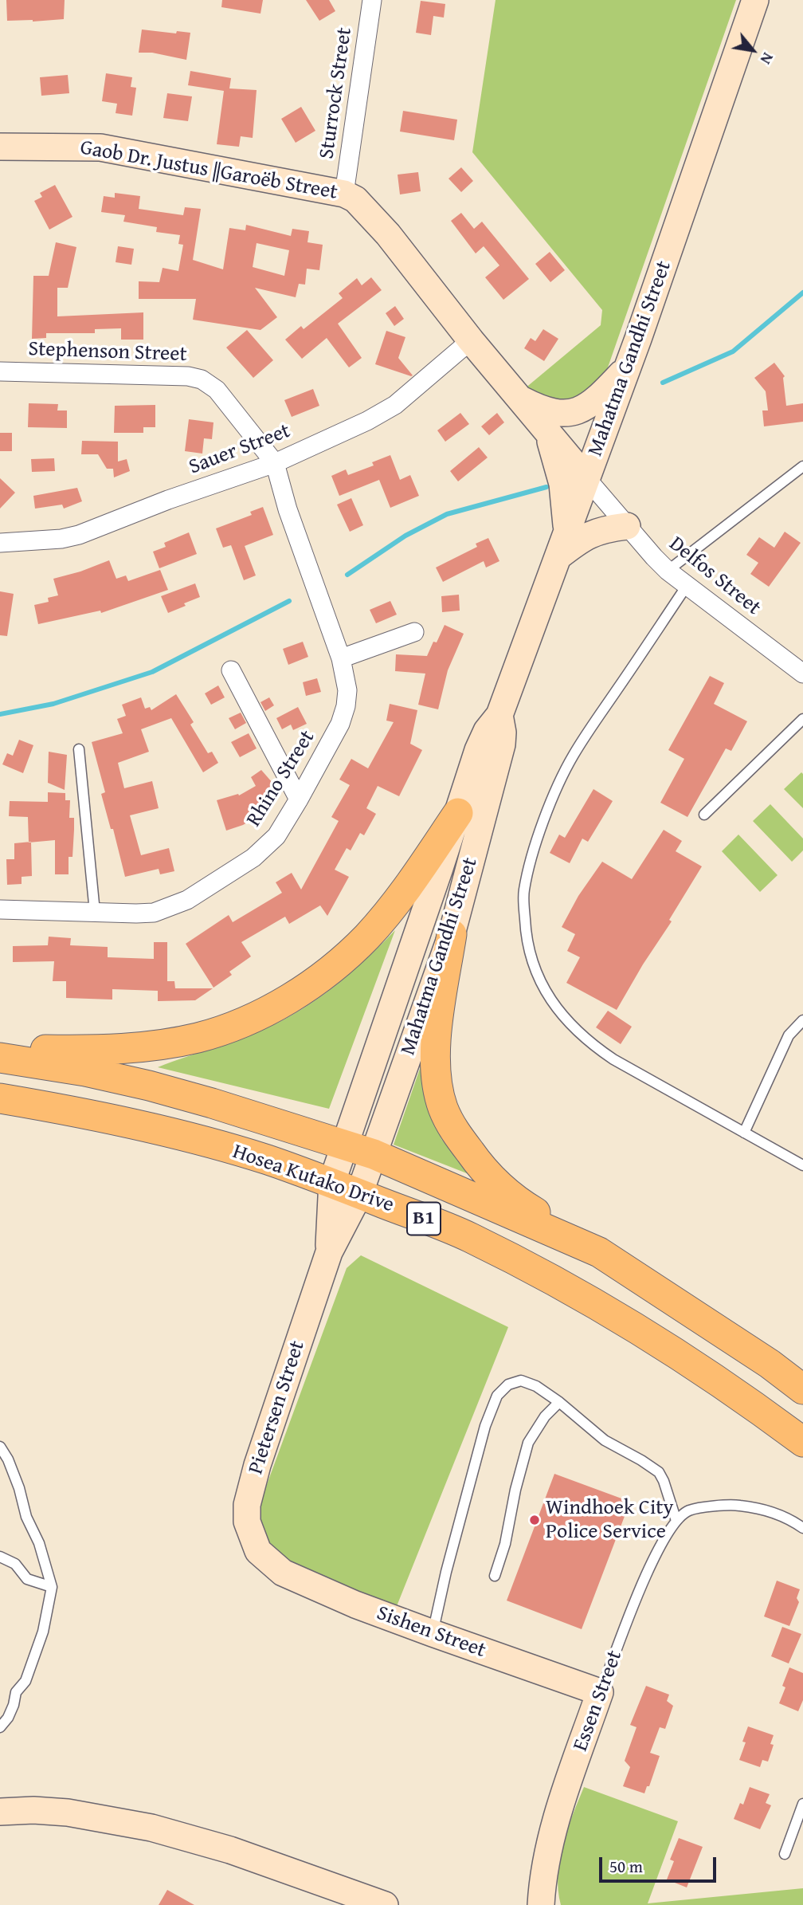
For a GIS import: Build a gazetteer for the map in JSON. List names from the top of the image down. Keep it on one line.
{"streets":{"main road":["Hosea Kutako Drive","B1"],"street":["Sturrock Street","Gaob Dr. Justus ǁGaroëb Street","Stephenson Street","Mahatma Gandhi Street","Sauer Street","Delfos Street","Rhino Street","Pietersen Street","Sishen Street","Essen Street"]},"crossings":[["Sturrock Street","Gaob Dr. Justus ǁGaroëb Street"],["Gaob Dr. Justus ǁGaroëb Street","Mahatma Gandhi Street"],["Gaob Dr. Justus ǁGaroëb Street","Sauer Street"],["Gaob Dr. Justus ǁGaroëb Street","Delfos Street"],["Stephenson Street","Sauer Street"],["Stephenson Street","Rhino Street"],["Mahatma Gandhi Street","Delfos Street"],["Mahatma Gandhi Street","Hosea Kutako Drive"],["Mahatma Gandhi Street","Pietersen Street"],["Sauer Street","Rhino Street"],["Hosea Kutako Drive","Pietersen Street"],["Pietersen Street","Sishen Street"],["Sishen Street","Essen Street"]],"places":["Windhoek City Police Service"],"scale_bar":"50 m","north":"bottom right"}
